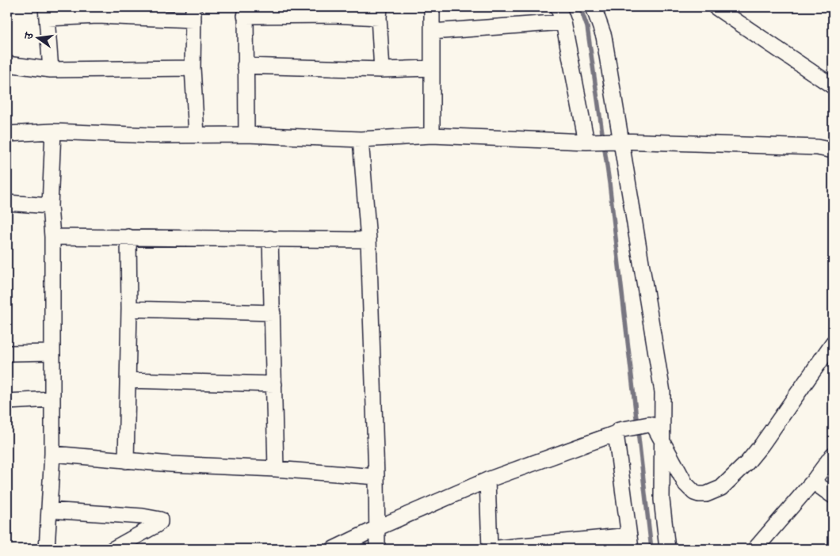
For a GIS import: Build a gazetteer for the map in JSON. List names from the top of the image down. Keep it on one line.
{"north":"left"}
